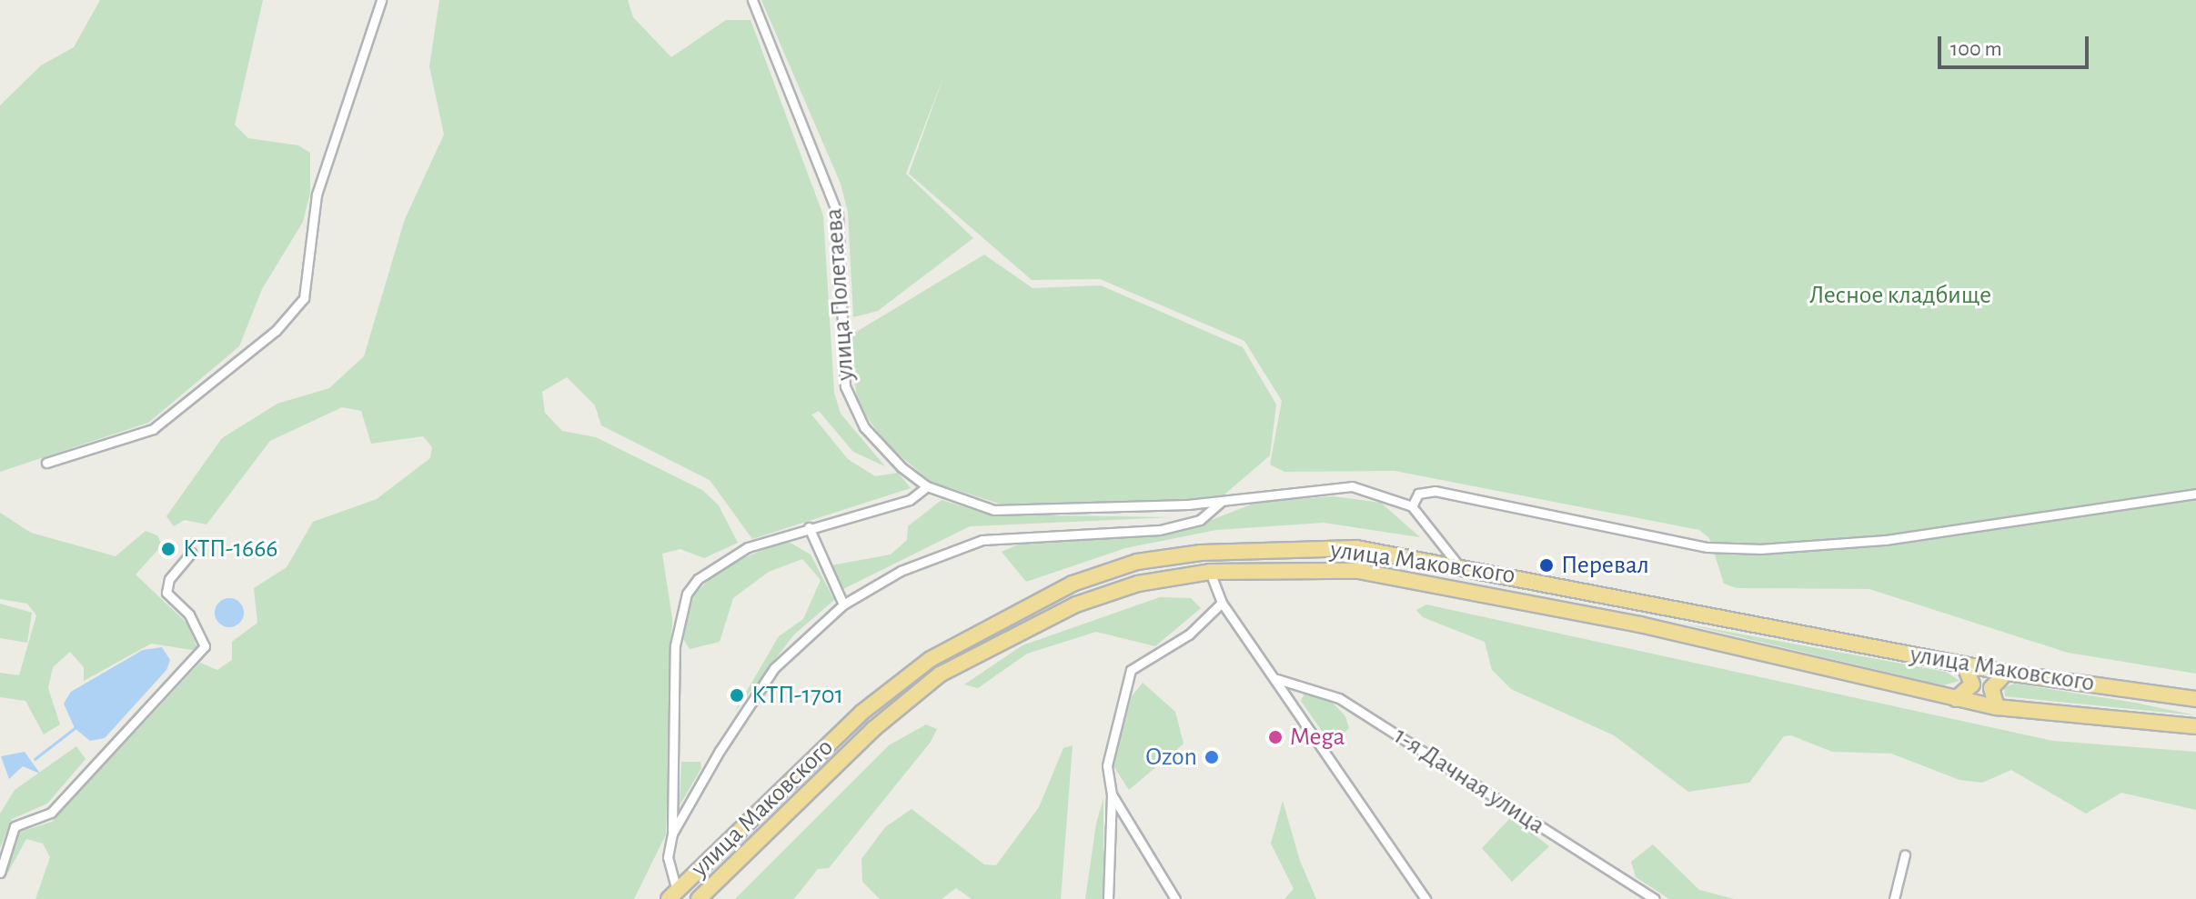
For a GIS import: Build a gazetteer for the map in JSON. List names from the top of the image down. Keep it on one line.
{"streets":{"highway":["улица Маковского"],"street":["улица Полетаева","1-я Дачная улица"]},"parks":["Лесное кладбище"],"places":["КТП-1666","Перевал","КТП-1701","Mega","Ozon"],"scale_bar":"100 m"}
